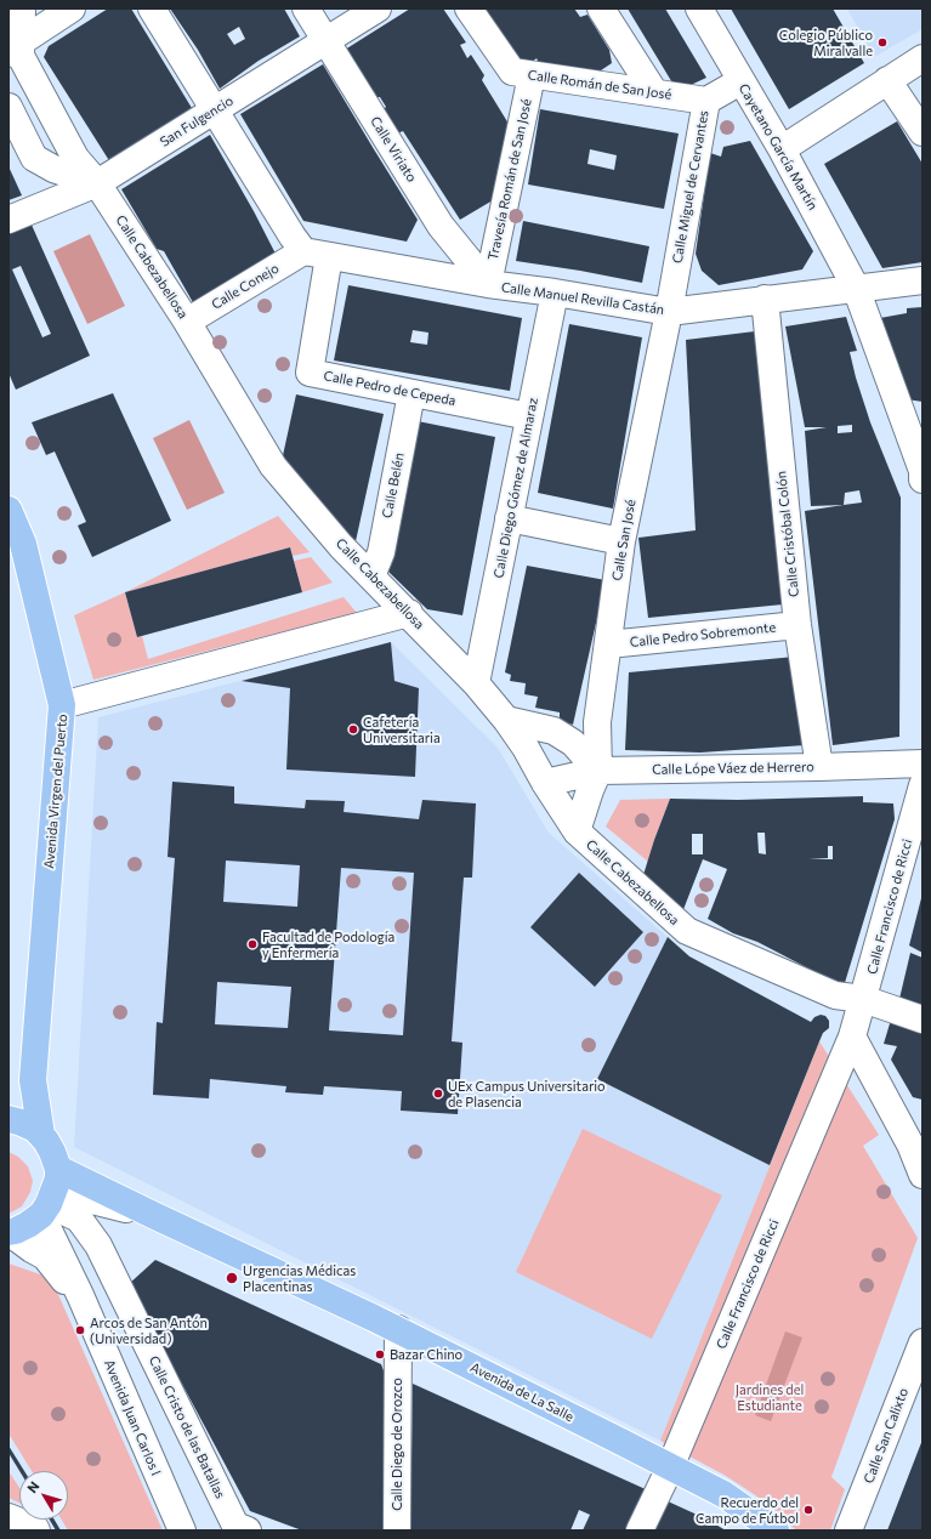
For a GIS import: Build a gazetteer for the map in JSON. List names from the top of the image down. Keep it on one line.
{"streets":{"main road":["Avenida Virgen del Puerto","Avenida de La Salle"],"street":["Calle Román de San José","San Fulgencio","Cayetano García Martín","Calle Viriato","Travesía Román de San José","Calle Miguel de Cervantes","Calle Cabezabellosa","Calle Conejo","Calle Manuel Revilla Castán","Calle Pedro de Cepeda","Calle Belén","Calle Diego Gómez de Almaraz","Calle Cristóbal Colón","Calle San José","Calle Pedro Sobremonte","Calle Lópe Váez de Herrero","Calle Francisco de Ricci","Avenida Juan Carlos I","Calle Cristo de las Batallas","Calle San Calixto","Calle Diego de Orozco"]},"crossings":[["Calle Román de San José","Travesía Román de San José"],["Calle Román de San José","Calle Miguel de Cervantes"],["San Fulgencio","Calle Viriato"],["San Fulgencio","Calle Cabezabellosa"],["Cayetano García Martín","Calle Miguel de Cervantes"],["Cayetano García Martín","Calle Manuel Revilla Castán"],["Calle Viriato","Travesía Román de San José"],["Calle Viriato","Calle Manuel Revilla Castán"],["Travesía Román de San José","Calle Manuel Revilla Castán"],["Calle Miguel de Cervantes","Calle Manuel Revilla Castán"],["Calle Miguel de Cervantes","Calle San José"],["Calle Cabezabellosa","Calle Conejo"],["Calle Cabezabellosa","Calle Belén"],["Calle Cabezabellosa","Calle Diego Gómez de Almaraz"],["Calle Cabezabellosa","Calle Lópe Váez de Herrero"],["Calle Cabezabellosa","Calle Francisco de Ricci"],["Calle Conejo","Calle Manuel Revilla Castán"],["Calle Manuel Revilla Castán","Calle Pedro de Cepeda"],["Calle Manuel Revilla Castán","Calle Diego Gómez de Almaraz"],["Calle Manuel Revilla Castán","Calle Cristóbal Colón"],["Calle Manuel Revilla Castán","Calle San José"],["Calle Pedro de Cepeda","Calle Belén"],["Calle Pedro de Cepeda","Calle Diego Gómez de Almaraz"],["Calle Cristóbal Colón","Calle Pedro Sobremonte"],["Calle Cristóbal Colón","Calle Lópe Váez de Herrero"],["Calle San José","Calle Pedro Sobremonte"],["Calle San José","Calle Lópe Váez de Herrero"],["Calle Francisco de Ricci","Avenida de La Salle"],["Avenida de La Salle","Avenida Juan Carlos I"],["Avenida de La Salle","Calle Cristo de las Batallas"],["Avenida de La Salle","Calle Diego de Orozco"],["Avenida Juan Carlos I","Calle Cristo de las Batallas"]],"parks":["Jardines del Estudiante"],"places":["Colegio Público Miralvalle","Cafetería Universitaria","Facultad de Podología y Enfermería","UEx Campus Universitario de Plasencia","Urgencias Médicas Placentinas","Arcos de San Antón (Universidad)","Bazar Chino","Recuerdo del Campo de Fútbol"],"north":"top left"}
